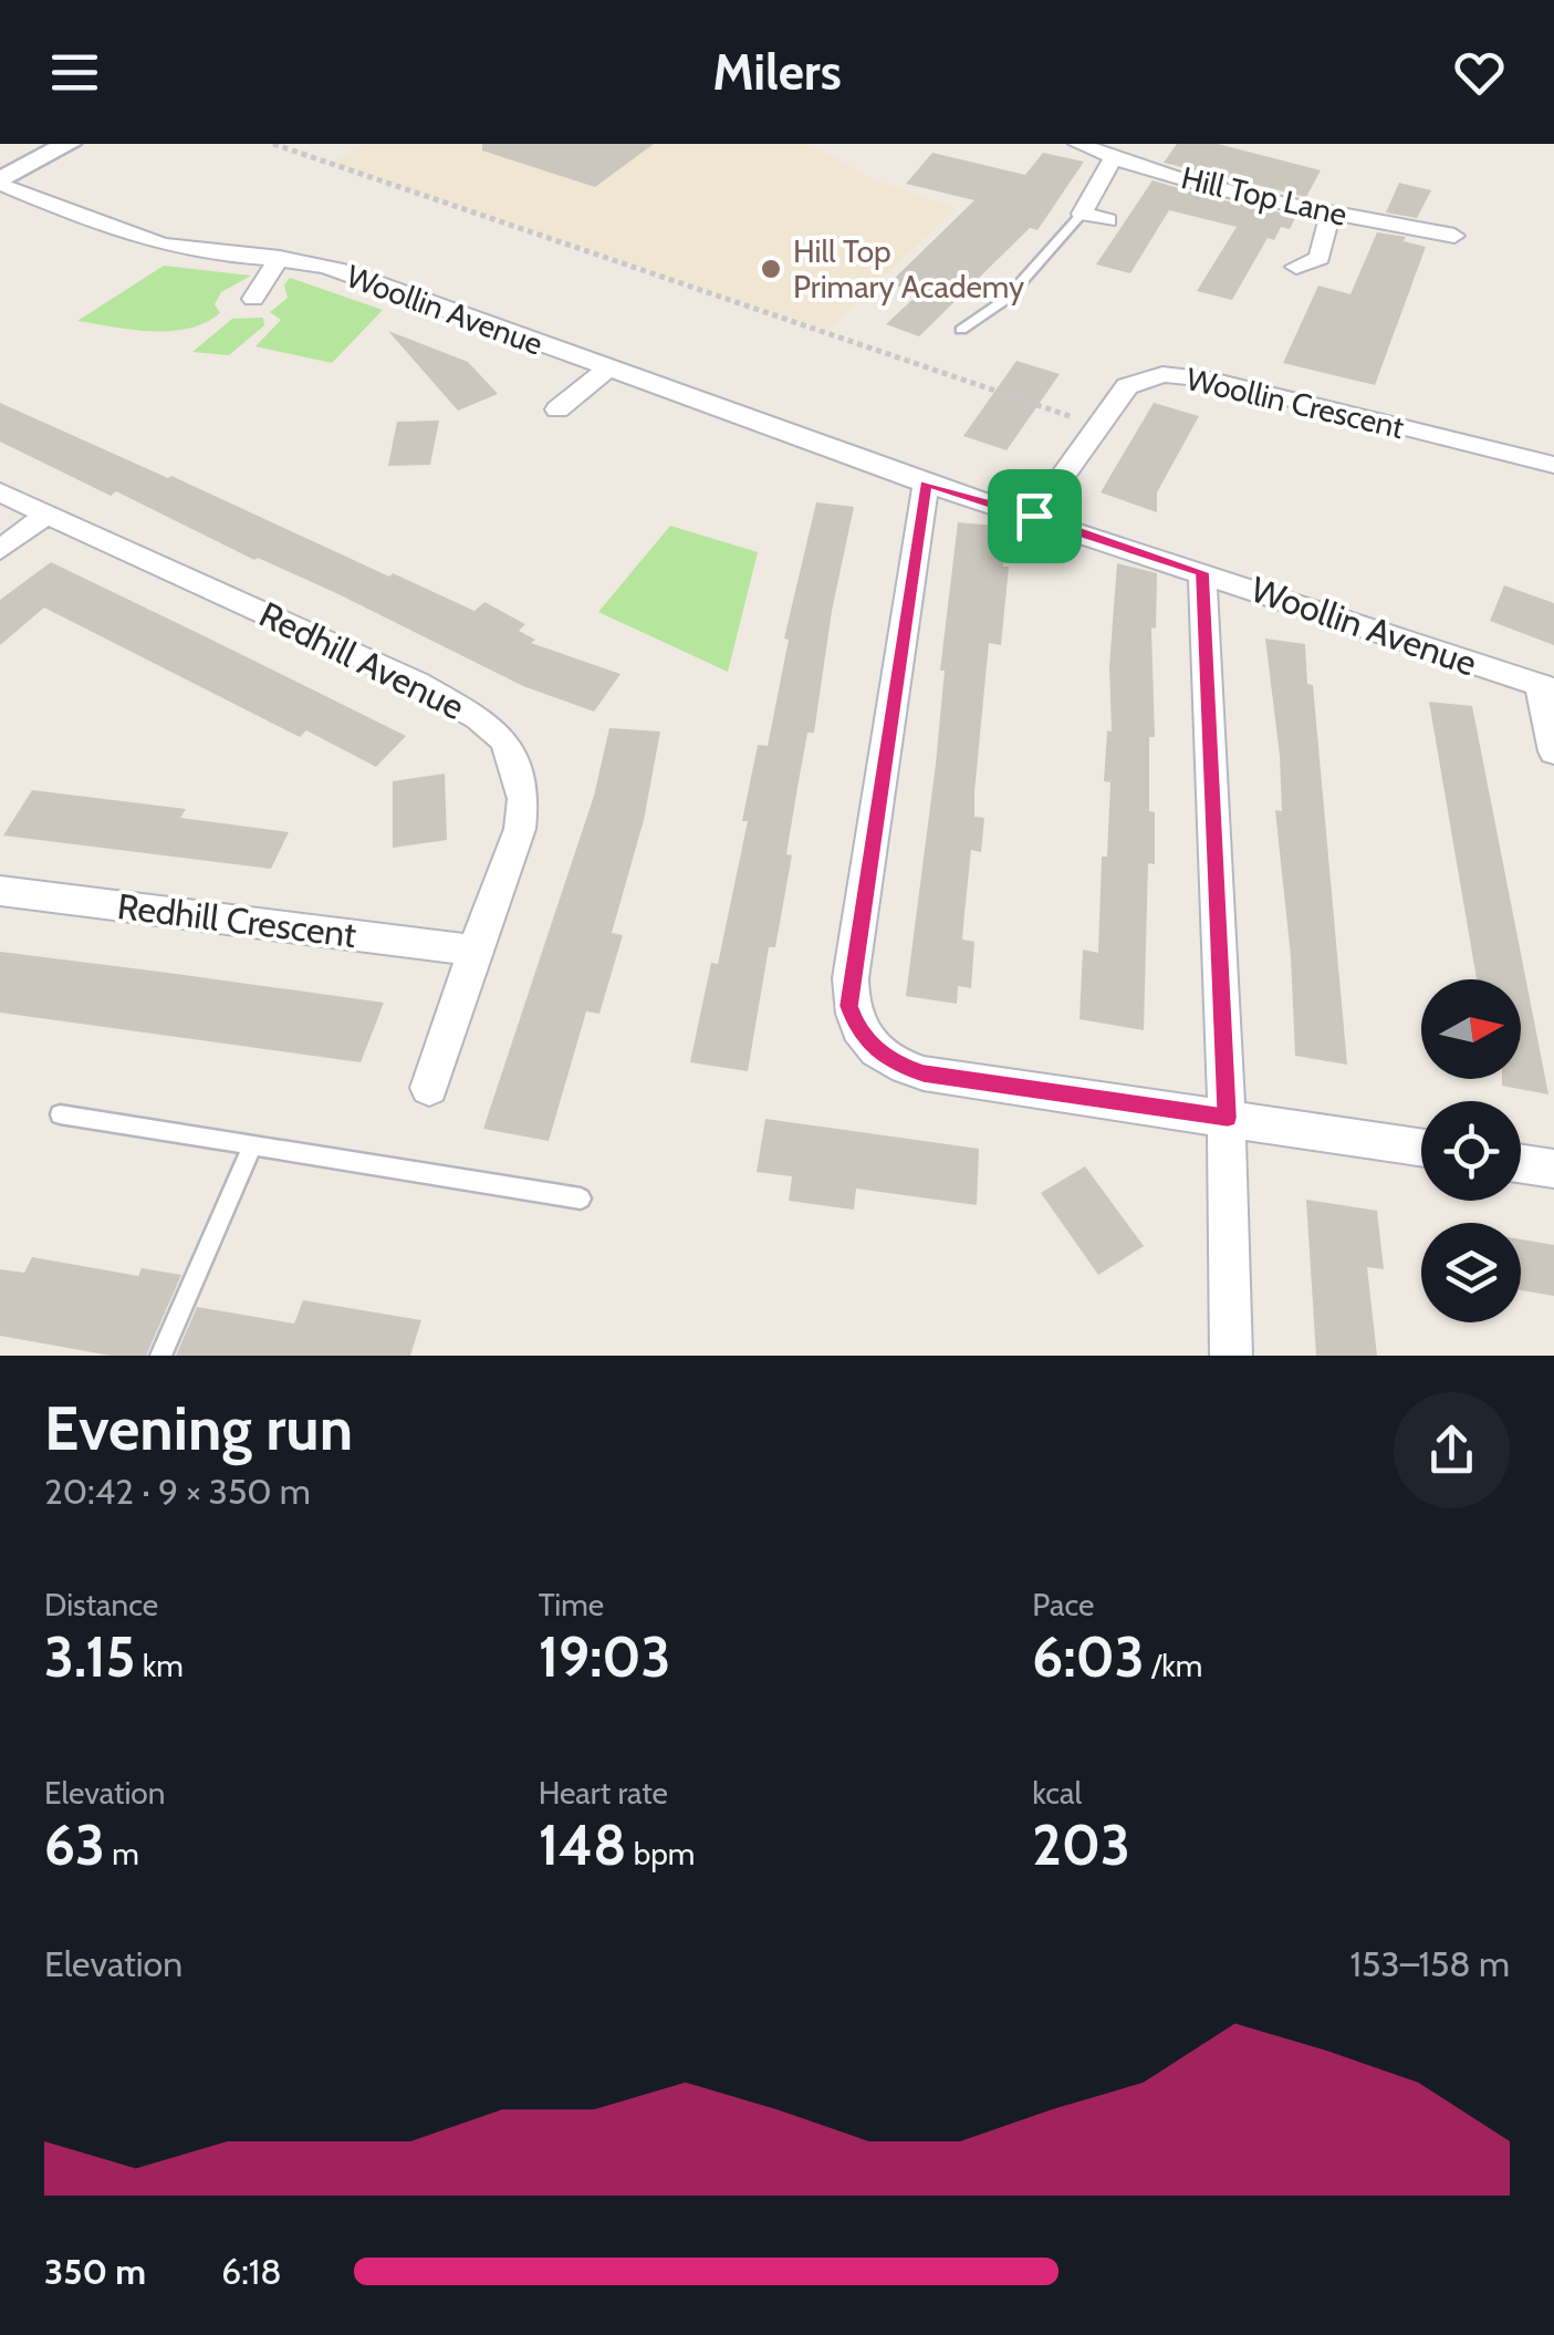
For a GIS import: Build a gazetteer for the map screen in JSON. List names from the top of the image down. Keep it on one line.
{"streets":{"street":["Hill Top Lane","Woollin Avenue","Woollin Crescent","Redhill Avenue","Redhill Crescent"]},"crossings":[["Woollin Avenue","Woollin Crescent"],["Redhill Avenue","Redhill Crescent"]],"places":["Hill Top Primary Academy"],"north":"right","page":{"header":"Milers","heading":["Evening run","20:42 · 9 × 350 m"],"stats":[["Distance","3.15 km"],["Time","19:03"],["Pace","6:03 /km"],["Elevation","63 m"],["Heart rate","148 bpm"],["kcal","203"]],"chart":["Elevation","153–158 m"],"list":[{"name":"350 m","note":"6:18"}]}}
